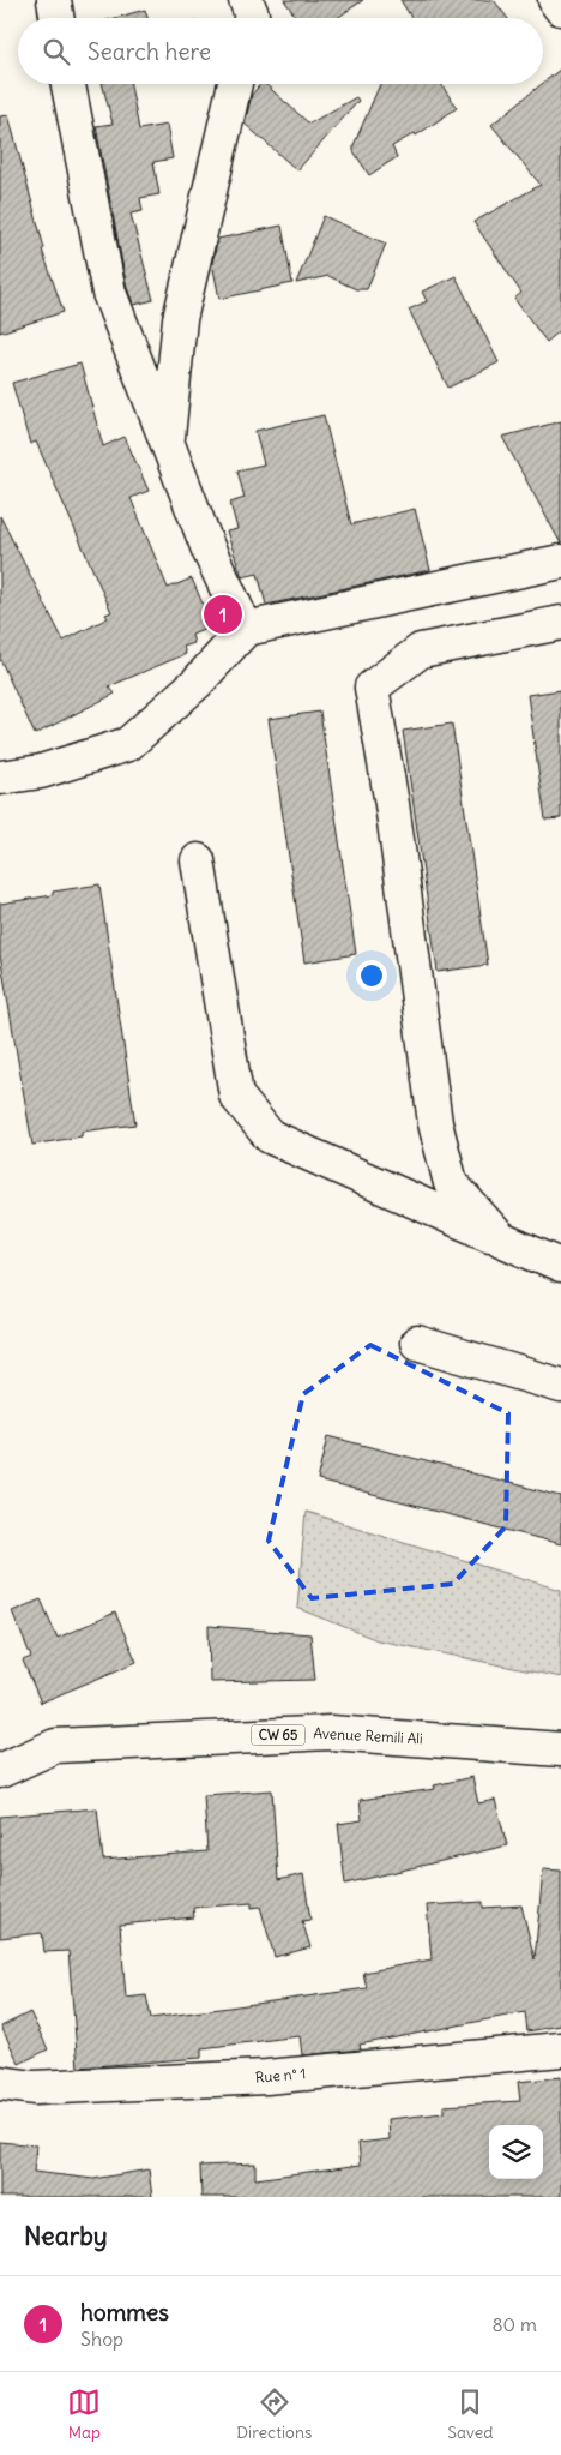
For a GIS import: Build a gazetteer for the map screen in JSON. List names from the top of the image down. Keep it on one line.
{"streets":{"main road":["CW 65","Avenue Remili Ali","Rue n° 1"]},"page":{"search":"Search here","pins":"1","heading":"Nearby","list":[{"mark":"1","name":"hommes","note":"Shop","value":"80 m"}],"nav":["Map","Directions","Saved"]}}
